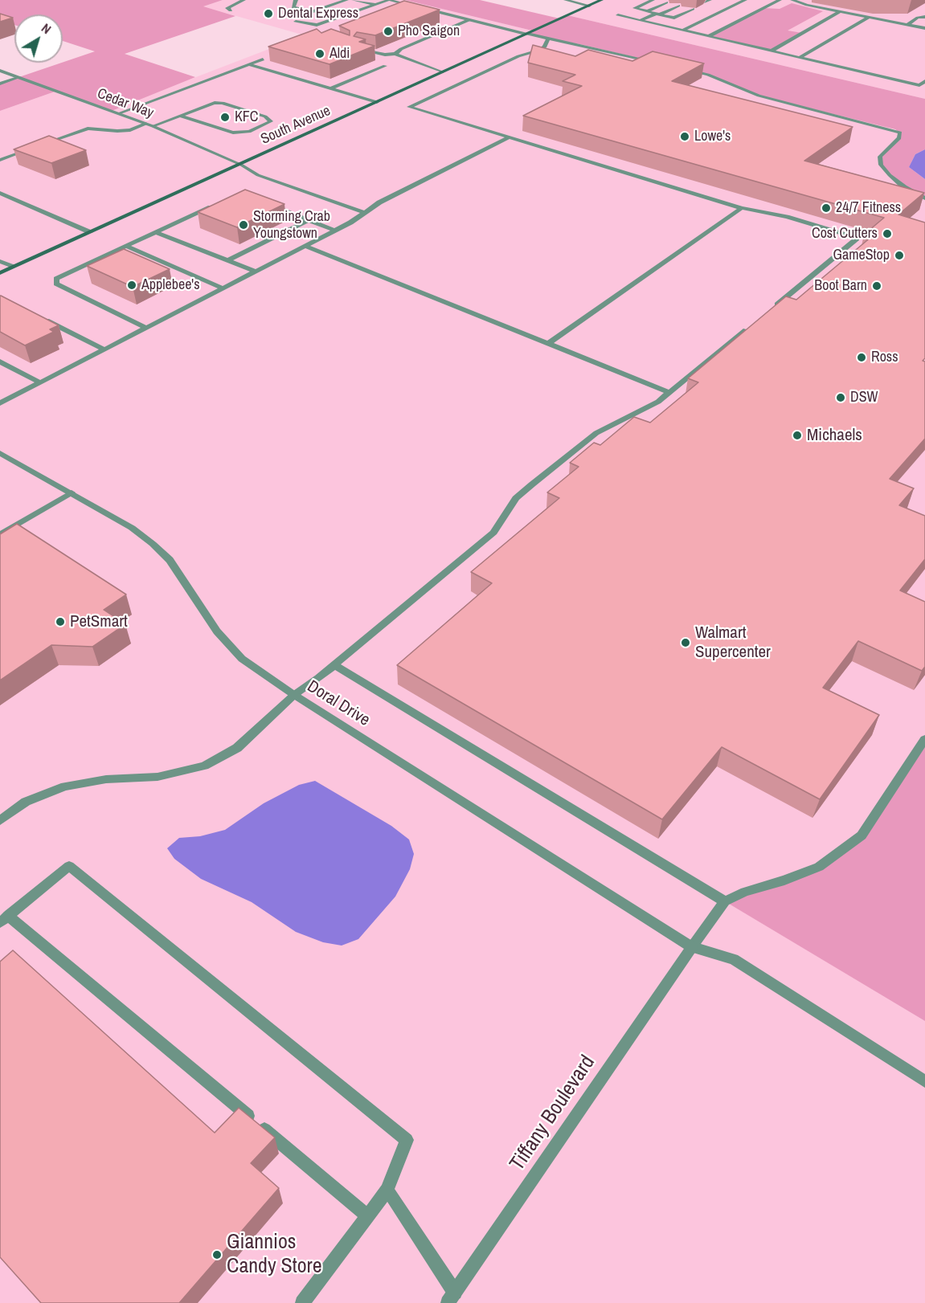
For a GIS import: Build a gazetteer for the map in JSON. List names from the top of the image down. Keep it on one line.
{"streets":{"main road":["South Avenue"],"street":["Cedar Way","Doral Drive","Tiffany Boulevard"]},"crossings":[["Cedar Way","South Avenue"],["Doral Drive","Tiffany Boulevard"]],"places":["Dental Express","Pho Saigon","Aldi","KFC","Lowe's","24/7 Fitness","Storming Crab Youngstown","Cost Cutters","GameStop","Applebee's","Boot Barn","Ross","DSW","Michaels","PetSmart","Walmart Supercenter","Giannios Candy Store"],"north":"top right"}
